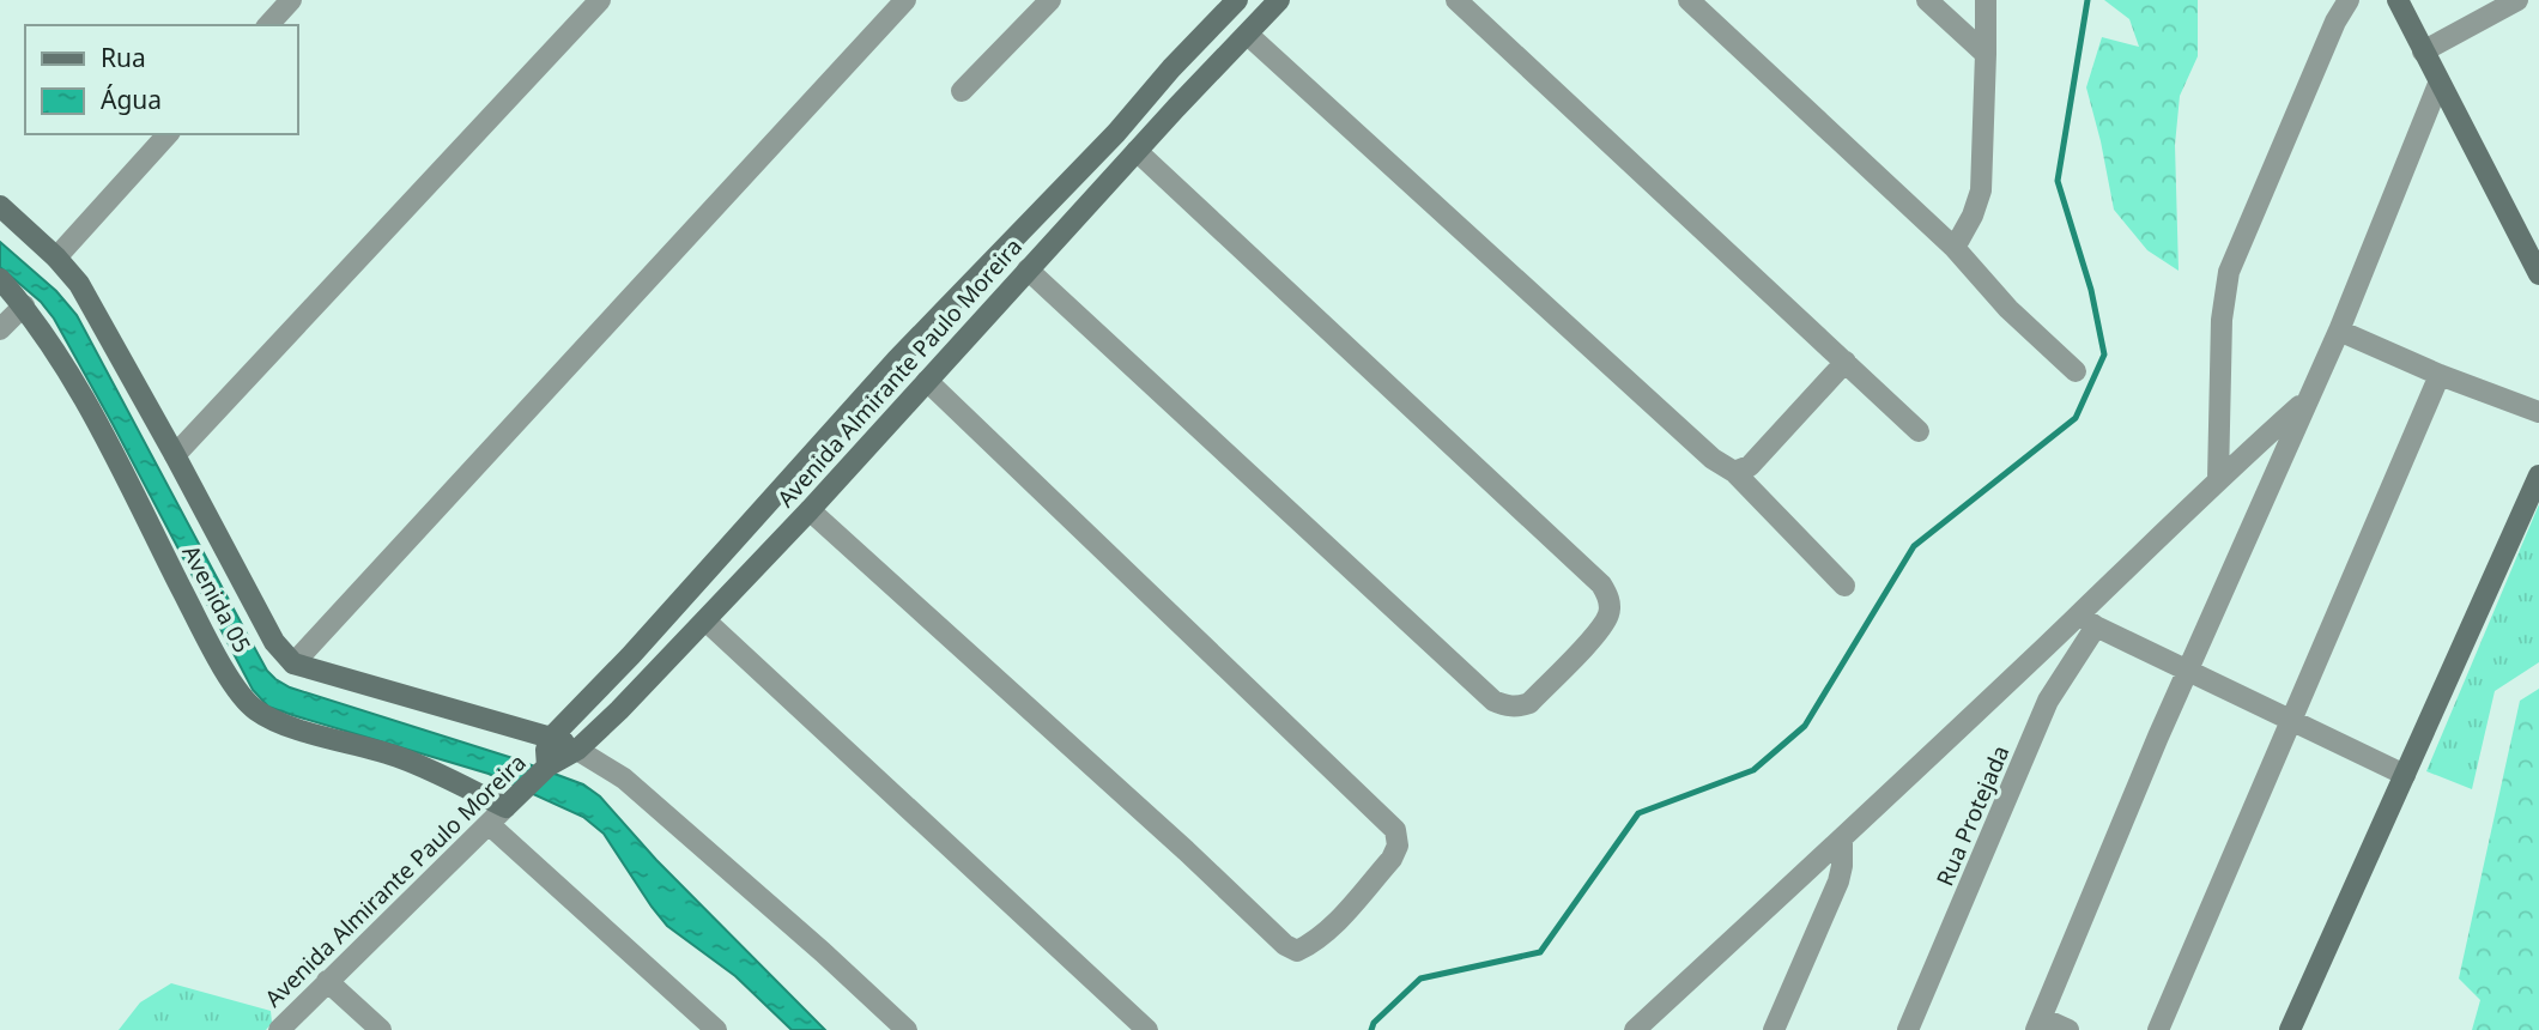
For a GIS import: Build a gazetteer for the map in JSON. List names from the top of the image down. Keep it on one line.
{"streets":{"main road":["Avenida Almirante Paulo Moreira","Avenida 05"],"street":["Rua Protejada"]},"crossings":[["Avenida Almirante Paulo Moreira","Avenida 05"]],"legend":["Rua","Água"]}
